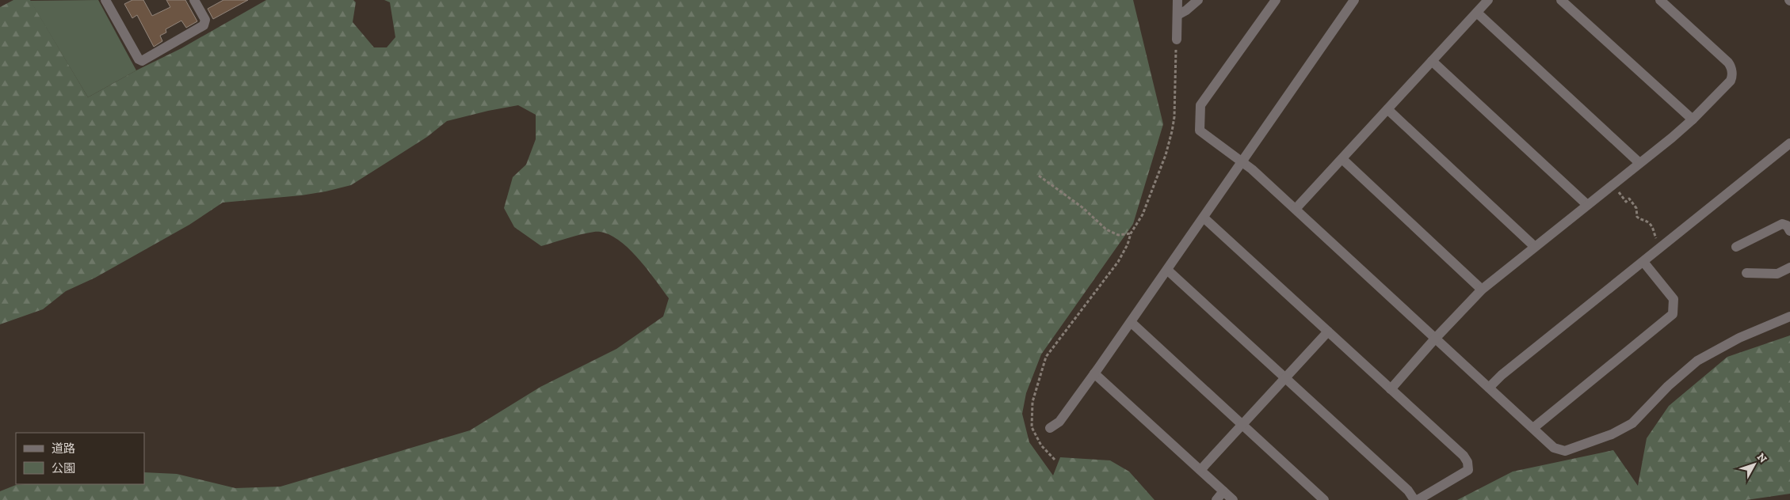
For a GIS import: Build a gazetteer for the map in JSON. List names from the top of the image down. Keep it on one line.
{"legend":["道路","公園"],"north":"top right"}
